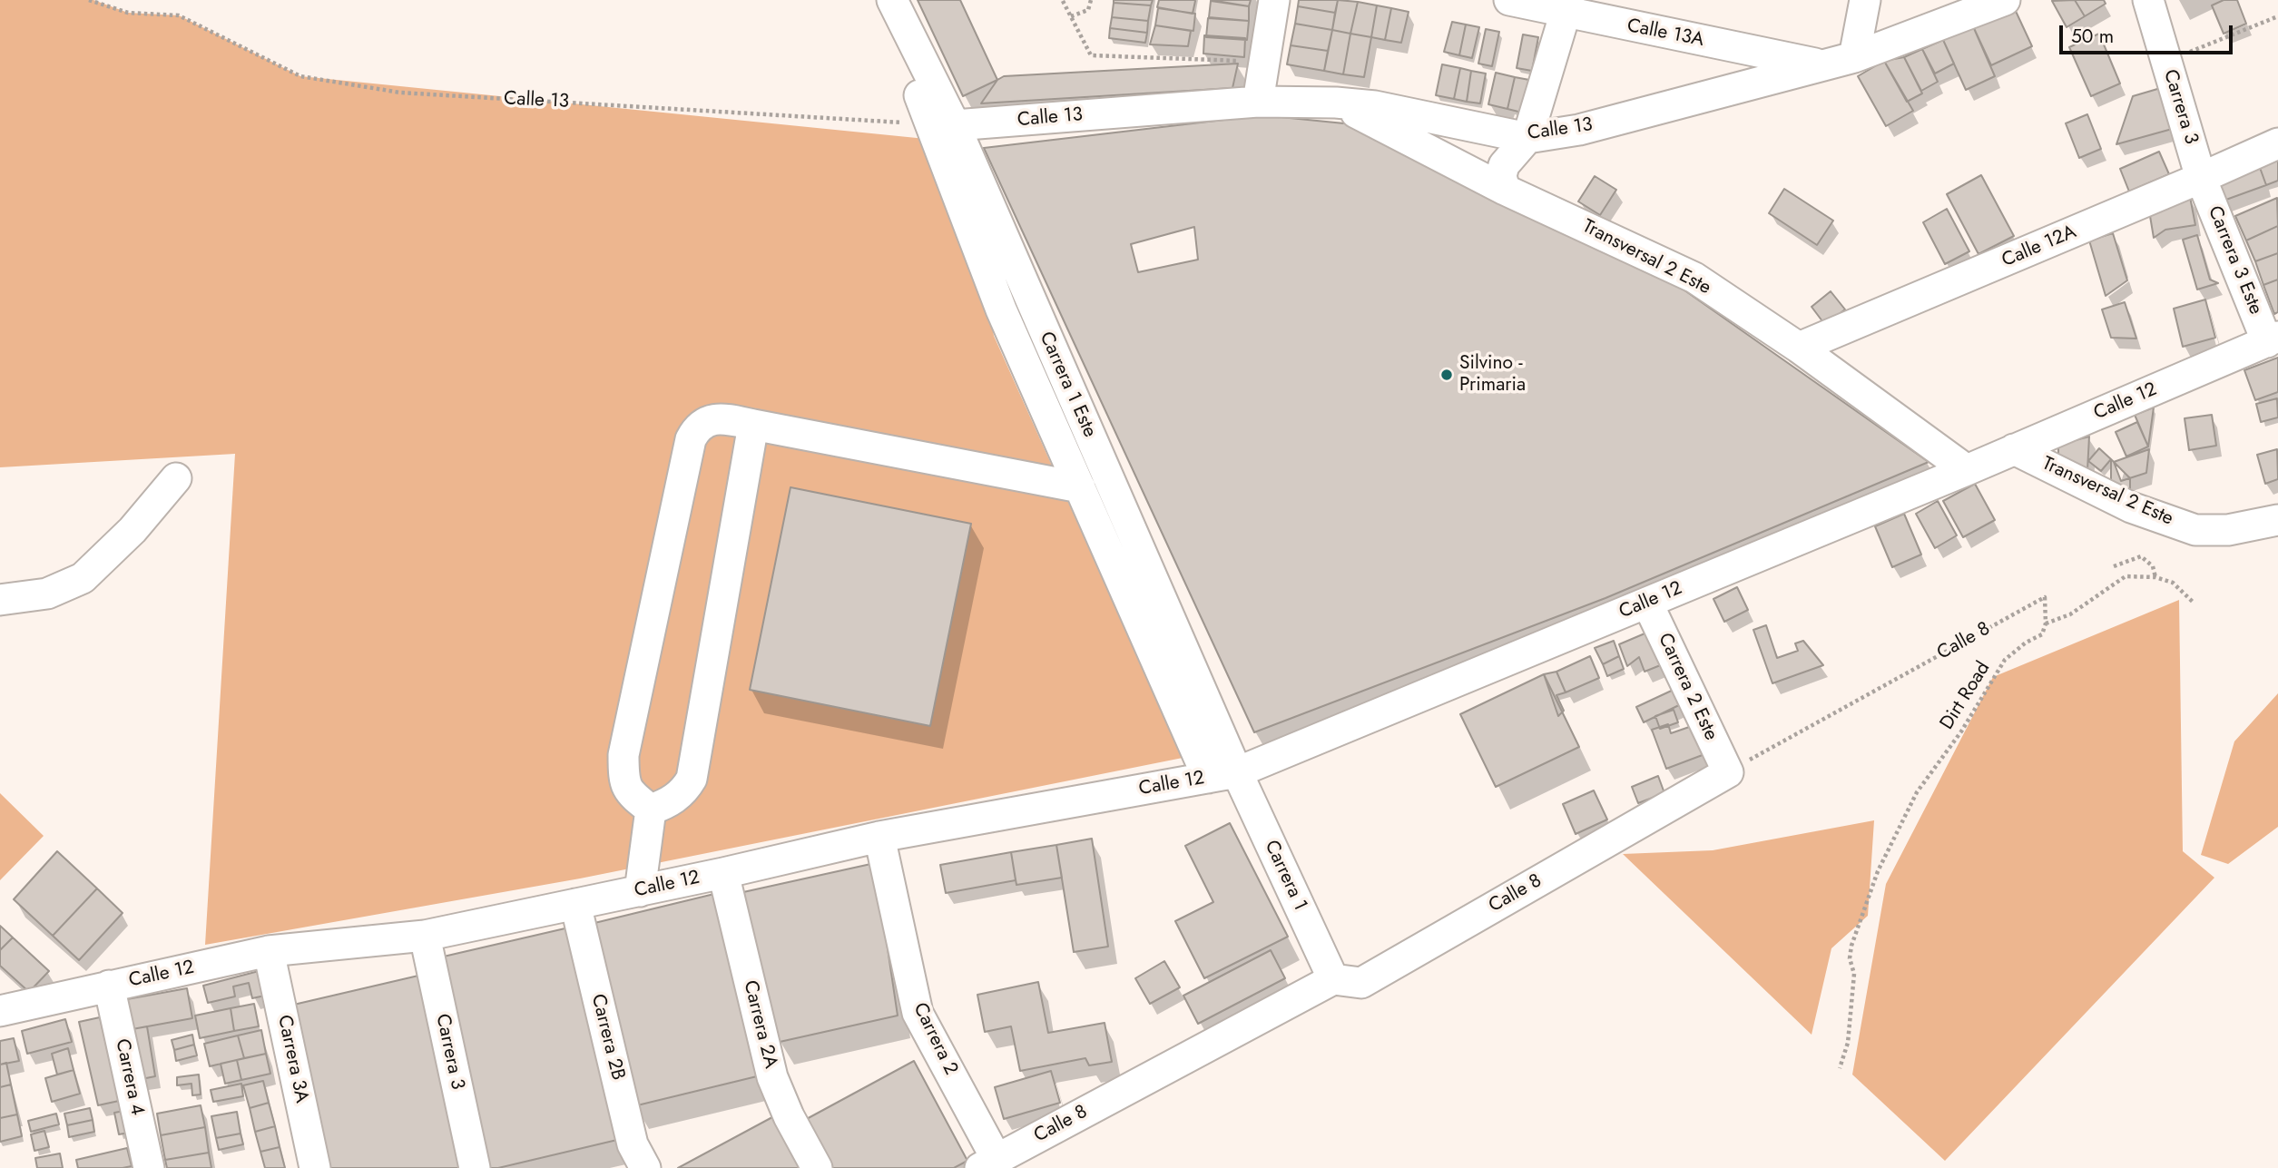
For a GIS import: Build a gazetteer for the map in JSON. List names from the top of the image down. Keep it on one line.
{"streets":{"street":["Calle 13A","Calle 13","Carrera 3","Calle 12A","Transversal 2 Este","Carrera 3 Este","Carrera 1 Este","Calle 12","Calle 8","Carrera 2 Este","Carrera 1","Carrera 2A","Carrera 2B","Carrera 2","Carrera 3A","Carrera 4"],"path":["Dirt Road"]},"crossings":[["Calle 13A","Calle 13"],["Calle 13","Transversal 2 Este"],["Calle 13","Carrera 1 Este"],["Carrera 3","Calle 12A"],["Carrera 3","Carrera 3 Este"],["Carrera 3","Calle 12"],["Calle 12A","Transversal 2 Este"],["Calle 12A","Carrera 3 Este"],["Transversal 2 Este","Calle 12"],["Carrera 3 Este","Calle 12"],["Carrera 1 Este","Calle 12"],["Carrera 1 Este","Carrera 1"],["Calle 12","Carrera 2 Este"],["Calle 12","Carrera 1"],["Calle 12","Carrera 2A"],["Calle 12","Carrera 2B"],["Calle 12","Carrera 2"],["Calle 12","Carrera 3A"],["Calle 12","Carrera 4"],["Calle 8","Carrera 2 Este"],["Calle 8","Dirt Road"],["Calle 8","Carrera 1"],["Calle 8","Carrera 2"]],"places":["Silvino - Primaria"],"scale_bar":"50 m"}
